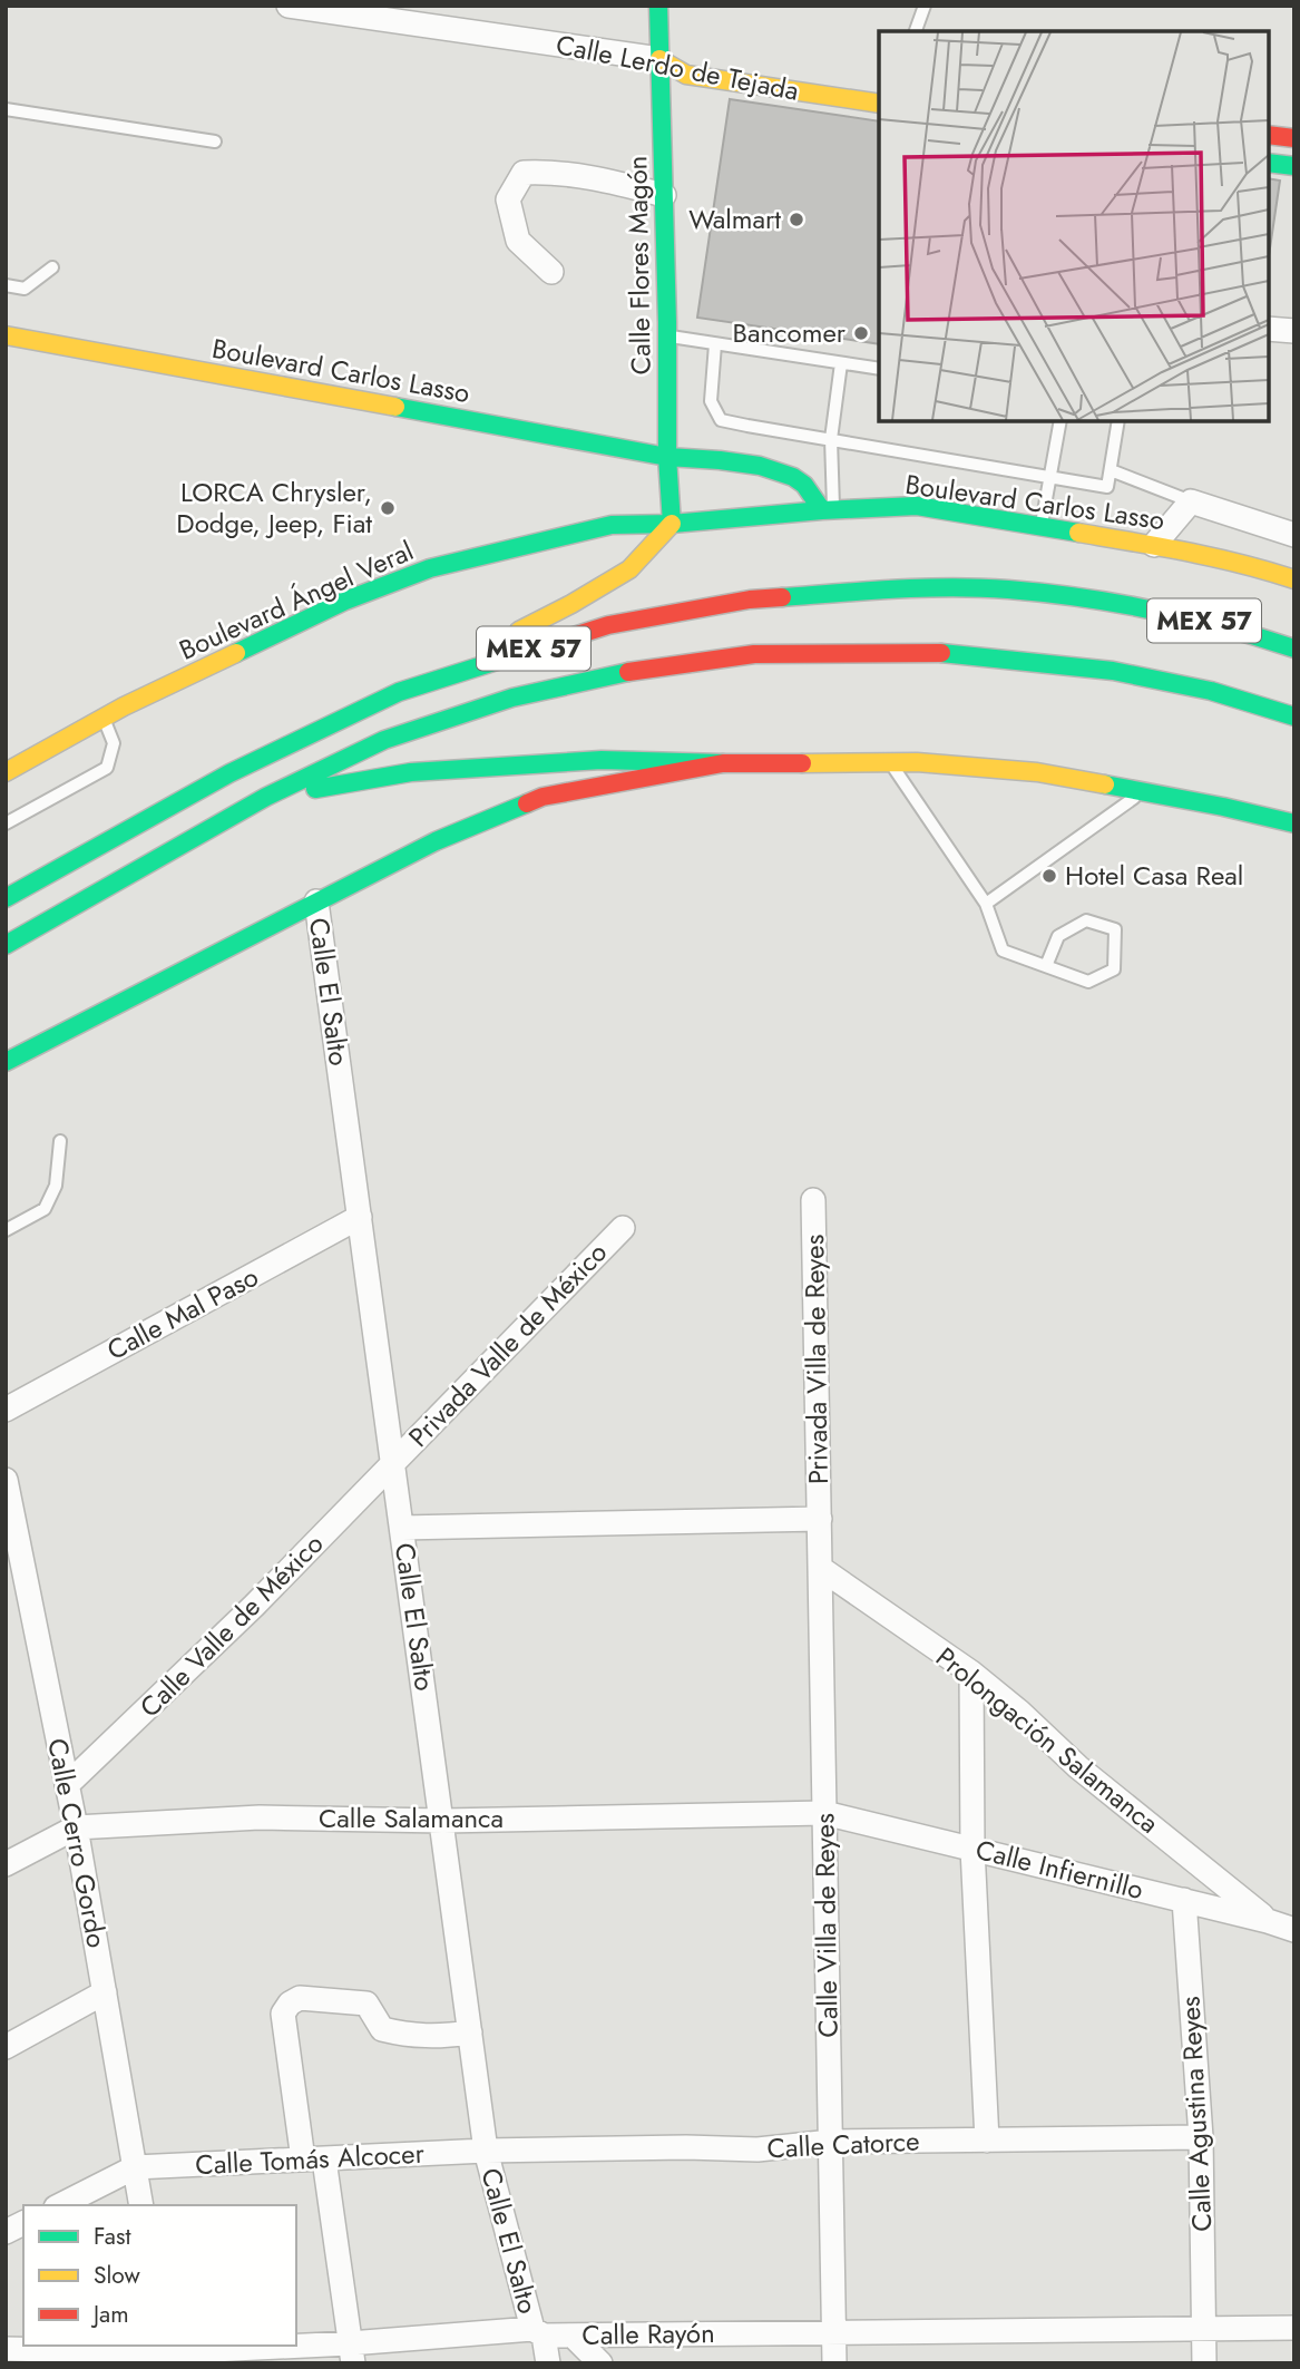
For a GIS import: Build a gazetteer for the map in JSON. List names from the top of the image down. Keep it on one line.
{"streets":{"main road":["Calle Lerdo de Tejada","Calle Flores Magón","Boulevard Carlos Lasso","Boulevard Ángel Veral","MEX 57"],"street":["Calle El Salto","Calle Mal Paso","Privada Valle de México","Privada Villa de Reyes","Calle Valle de México","Prolongación Salamanca","Calle Salamanca","Calle Cerro Gordo","Calle Infiernillo","Calle Villa de Reyes","Calle Agustina Reyes","Calle Catorce","Calle Tomás Alcocer","Calle Rayón"]},"crossings":[["Calle Lerdo de Tejada","Calle Flores Magón"],["Calle Flores Magón","Boulevard Carlos Lasso"],["Calle Flores Magón","Boulevard Ángel Veral"],["Boulevard Carlos Lasso","Boulevard Ángel Veral"],["Calle El Salto","Calle Mal Paso"],["Calle El Salto","Privada Valle de México"],["Calle El Salto","Calle Valle de México"],["Calle El Salto","Calle Salamanca"],["Calle El Salto","Calle Catorce"],["Calle El Salto","Calle Tomás Alcocer"],["Calle El Salto","Calle Rayón"],["Privada Valle de México","Calle Valle de México"],["Privada Villa de Reyes","Calle Villa de Reyes"],["Calle Valle de México","Calle Cerro Gordo"],["Prolongación Salamanca","Calle Infiernillo"],["Prolongación Salamanca","Calle Villa de Reyes"],["Calle Salamanca","Calle Cerro Gordo"],["Calle Salamanca","Calle Infiernillo"],["Calle Salamanca","Calle Villa de Reyes"],["Calle Cerro Gordo","Calle Tomás Alcocer"],["Calle Infiernillo","Calle Villa de Reyes"],["Calle Infiernillo","Calle Agustina Reyes"],["Calle Villa de Reyes","Calle Catorce"],["Calle Villa de Reyes","Calle Rayón"],["Calle Agustina Reyes","Calle Catorce"],["Calle Agustina Reyes","Calle Rayón"],["Calle Catorce","Calle Tomás Alcocer"]],"places":["Walmart","Bancomer","LORCA Chrysler, Dodge, Jeep, Fiat","Hotel Casa Real"],"legend":["Fast","Slow","Jam"]}
